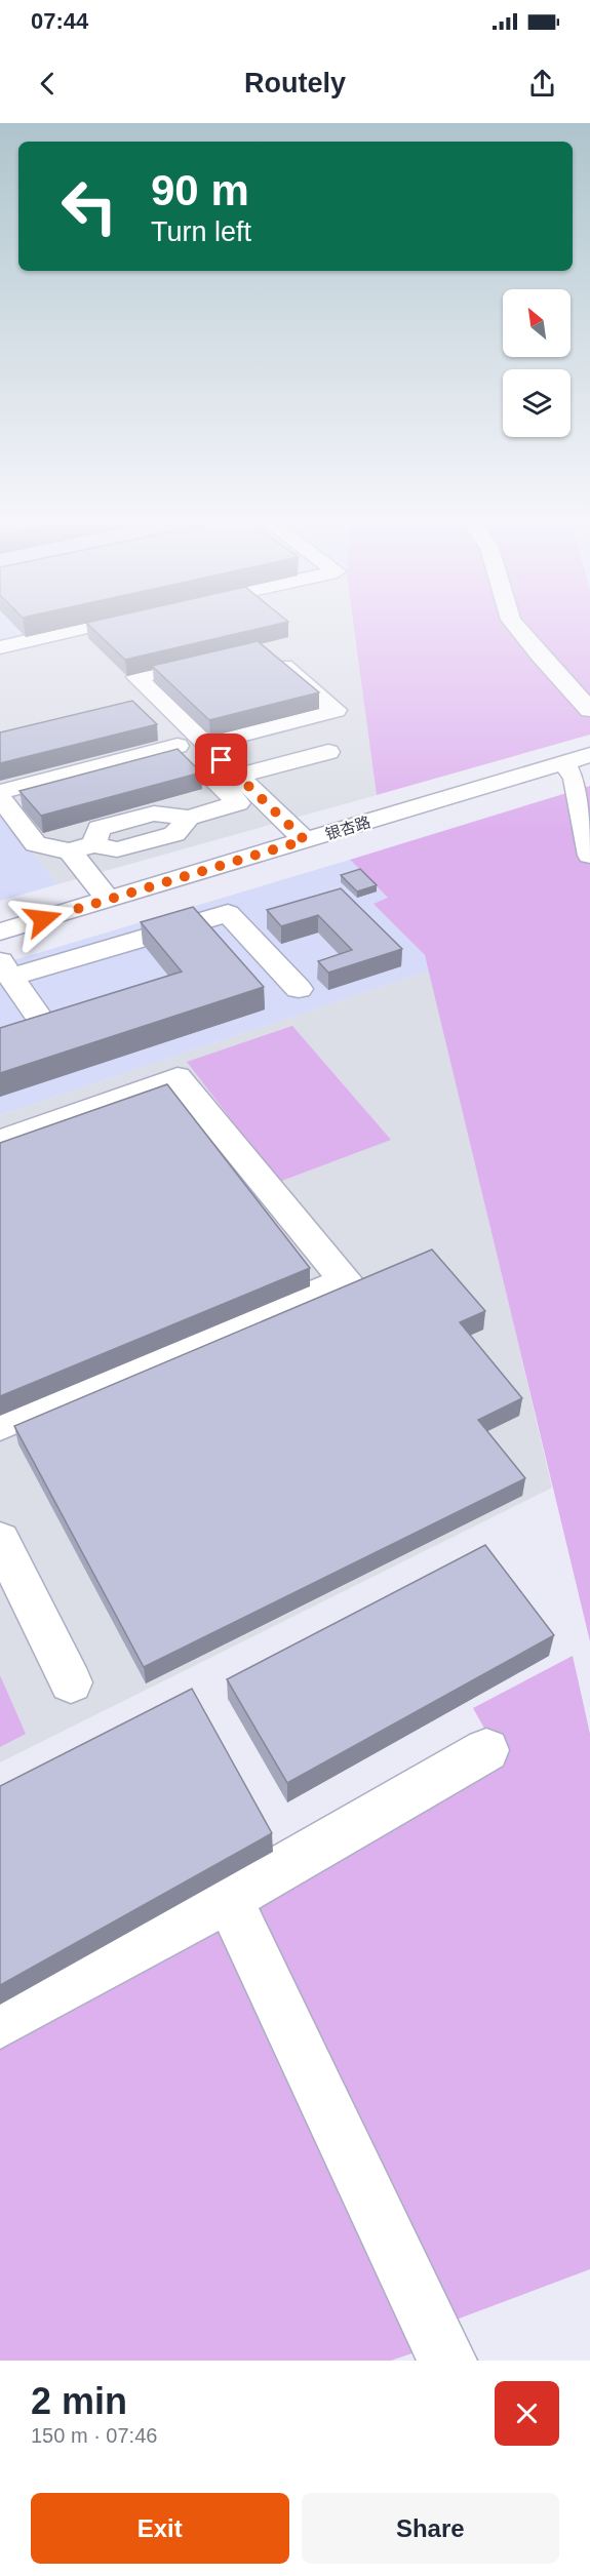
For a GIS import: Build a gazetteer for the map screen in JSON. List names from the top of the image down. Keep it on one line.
{"streets":{"street":["银杏路"]},"north":"top left","page":{"status":"07:44","header":"Routely","turn":["90 m","Turn left"],"heading":["2 min","150 m · 07:46"],"buttons":["Exit","Share"]}}
